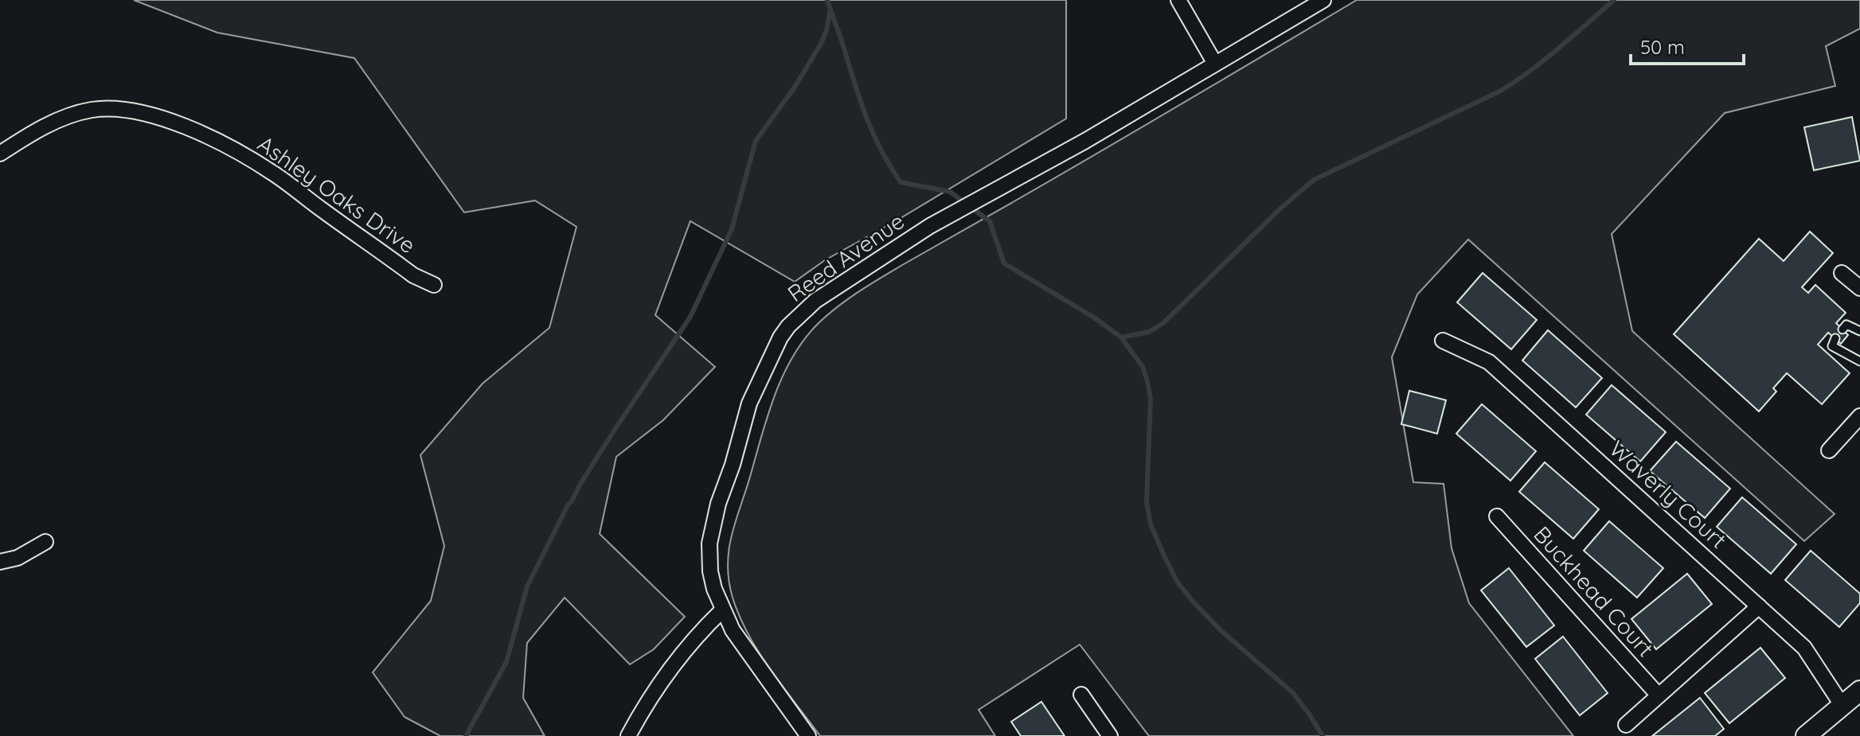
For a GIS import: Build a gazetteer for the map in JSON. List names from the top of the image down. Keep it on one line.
{"streets":{"street":["Ashley Oaks Drive","Reed Avenue","Waverly Court","Buckhead Court"]},"scale_bar":"50 m"}
